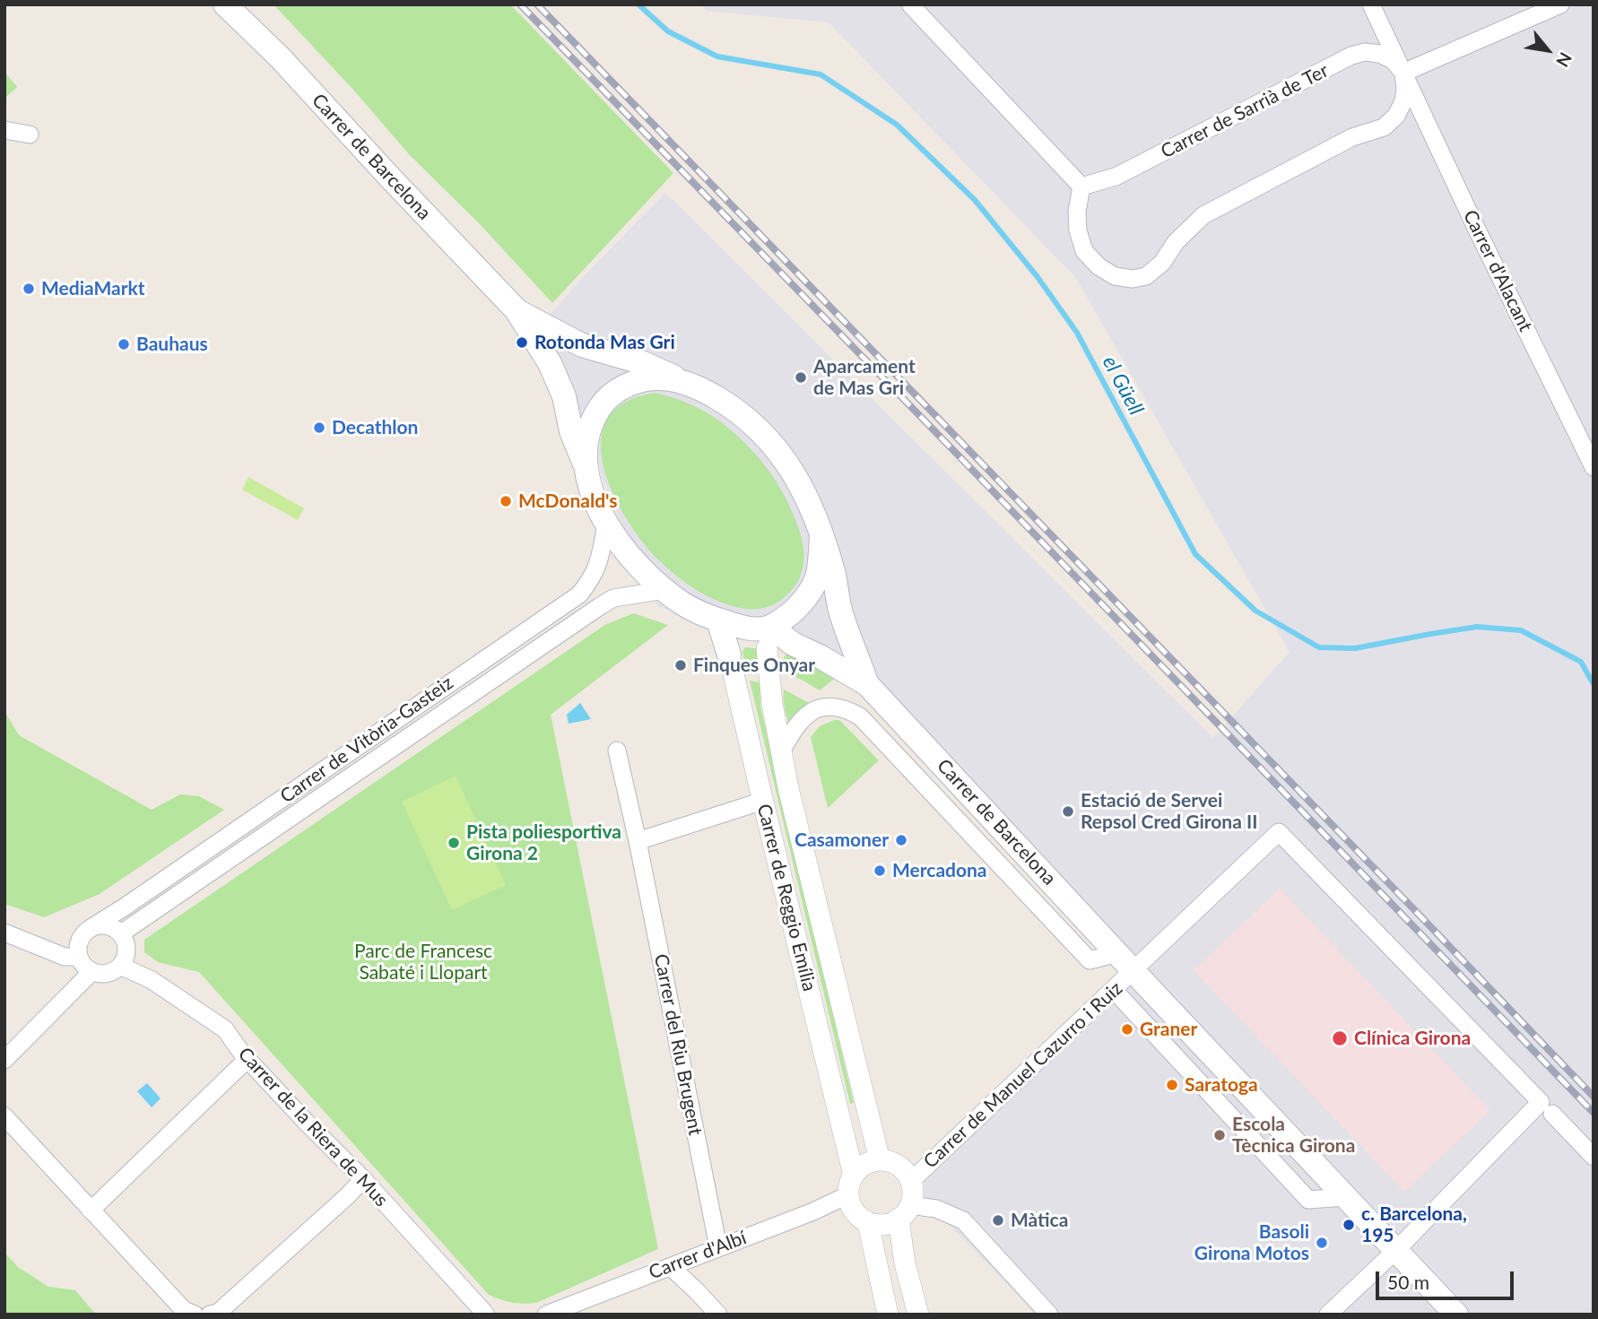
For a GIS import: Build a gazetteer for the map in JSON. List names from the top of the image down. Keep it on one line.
{"streets":{"main road":["Carrer de Barcelona","Carrer de Reggio Emília"],"street":["Carrer de Sarrià de Ter","Carrer d'Alacant","Carrer de Vitòria-Gasteiz","Carrer del Riu Brugent","Carrer de Manuel Cazurro i Ruiz","Carrer de la Riera de Mus","Carrer d'Albí"]},"crossings":[["Carrer de Sarrià de Ter","Carrer d'Alacant"],["Carrer de Barcelona","Carrer de Reggio Emília"],["Carrer de Barcelona","Carrer de Manuel Cazurro i Ruiz"],["Carrer de Vitòria-Gasteiz","Carrer de la Riera de Mus"],["Carrer de Reggio Emília","Carrer de Manuel Cazurro i Ruiz"],["Carrer de Reggio Emília","Carrer d'Albí"],["Carrer del Riu Brugent","Carrer d'Albí"],["Carrer de Manuel Cazurro i Ruiz","Carrer d'Albí"]],"water":["el Güell"],"parks":["Parc de Francesc Sabaté i Llopart"],"places":["MediaMarkt","Rotonda Mas Gri","Bauhaus","Aparcament de Mas Gri","Decathlon","McDonald's","Finques Onyar","Estació de Servei Repsol Cred Girona II","Casamoner","Pista poliesportiva Girona 2","Mercadona","Graner","Clínica Girona","Saratoga","Escola Tècnica Girona","Màtica","c. Barcelona, 195","Basoli Girona Motos"],"scale_bar":"50 m","north":"bottom right"}
